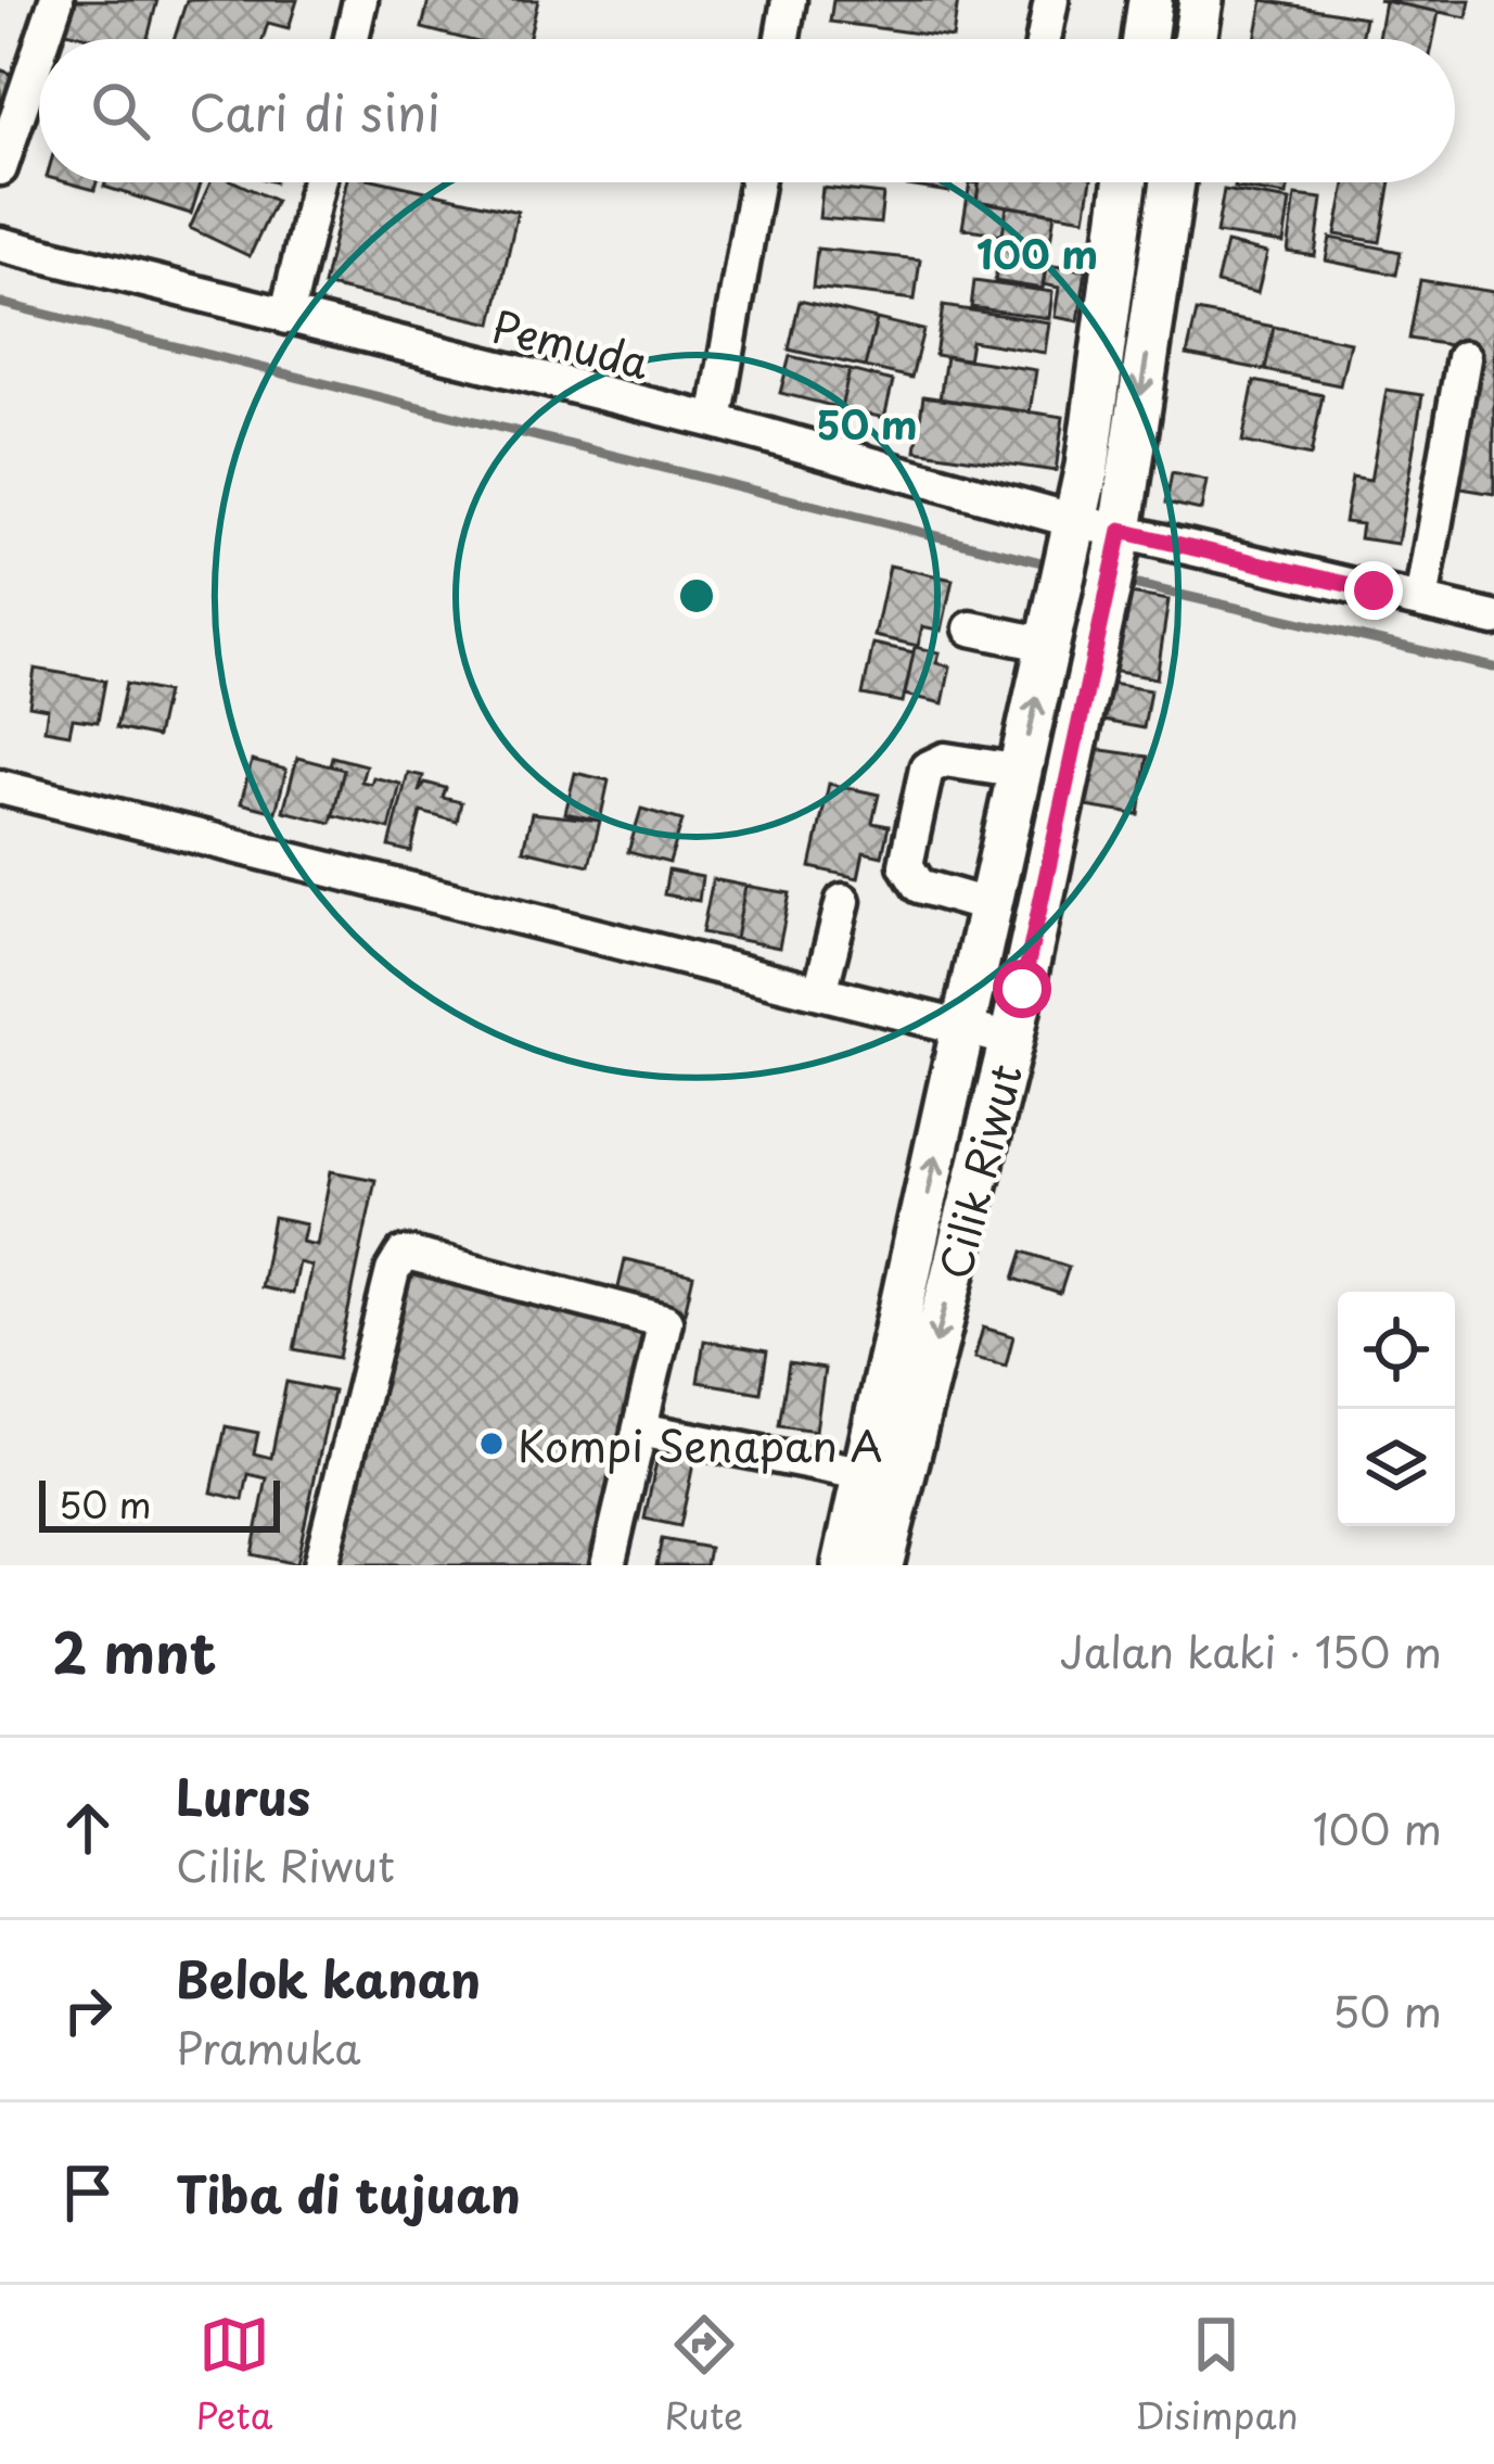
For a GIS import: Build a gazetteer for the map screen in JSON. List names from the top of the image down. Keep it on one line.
{"streets":{"main road":["Cilik Riwut"],"street":["Pemuda"]},"crossings":[["Pemuda","Cilik Riwut"]],"places":["Kompi Senapan A"],"scale_bar":"50 m","page":{"search":"Cari di sini","scale":"50 m","heading":["2 mnt","Jalan kaki · 150 m"],"list":[["Lurus","Cilik Riwut","100 m"],["Belok kanan","Pramuka","50 m"],"Tiba di tujuan"],"nav":["Peta","Rute","Disimpan"]},"rings":["100 m","50 m"]}
